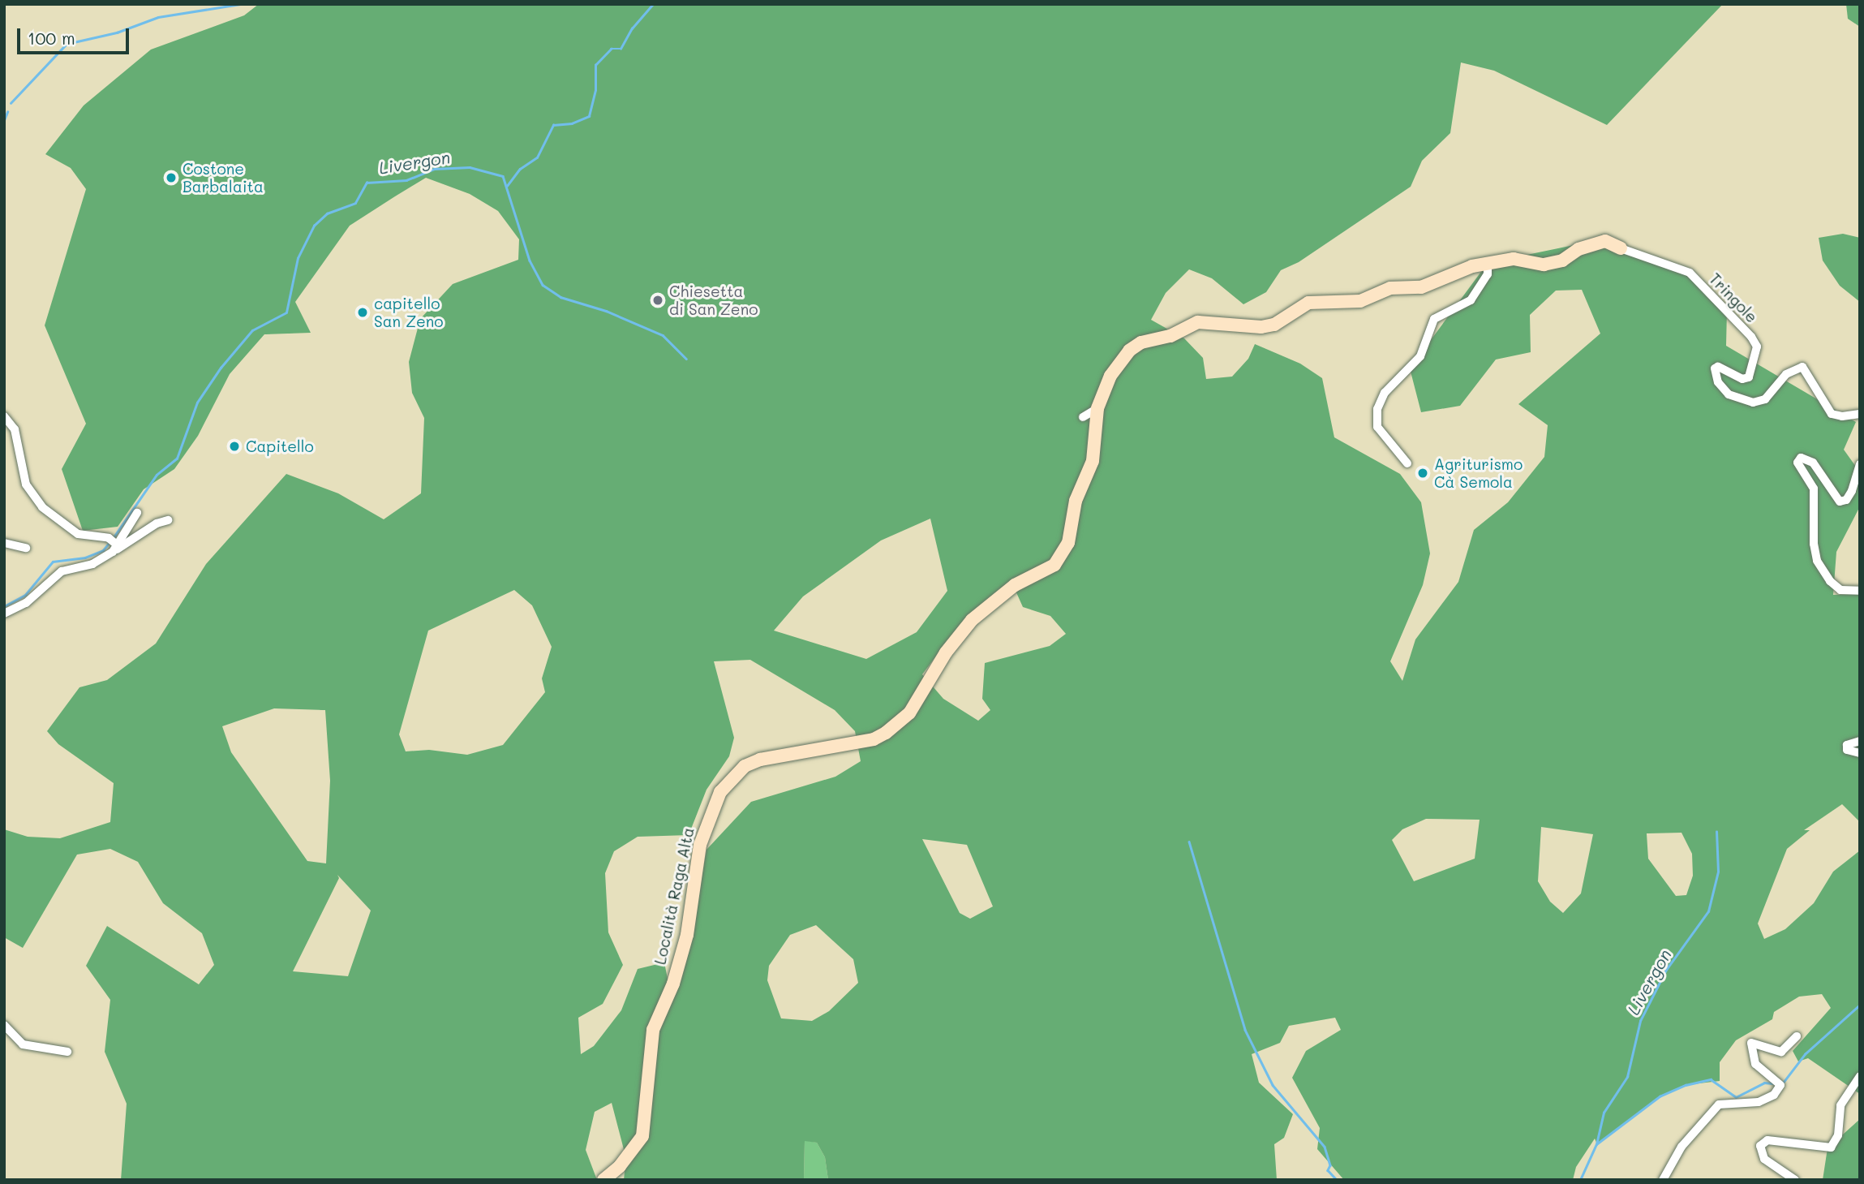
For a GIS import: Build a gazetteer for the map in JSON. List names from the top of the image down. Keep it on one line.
{"streets":{"street":["Tringole","Località Raga Alta"]},"crossings":[["Tringole","Località Raga Alta"]],"water":["Livergon"],"places":["Costone Barbalaita","Chiesetta di San Zeno","capitello San Zeno","Capitello","Agriturismo Cà Semola"],"scale_bar":"100 m"}
